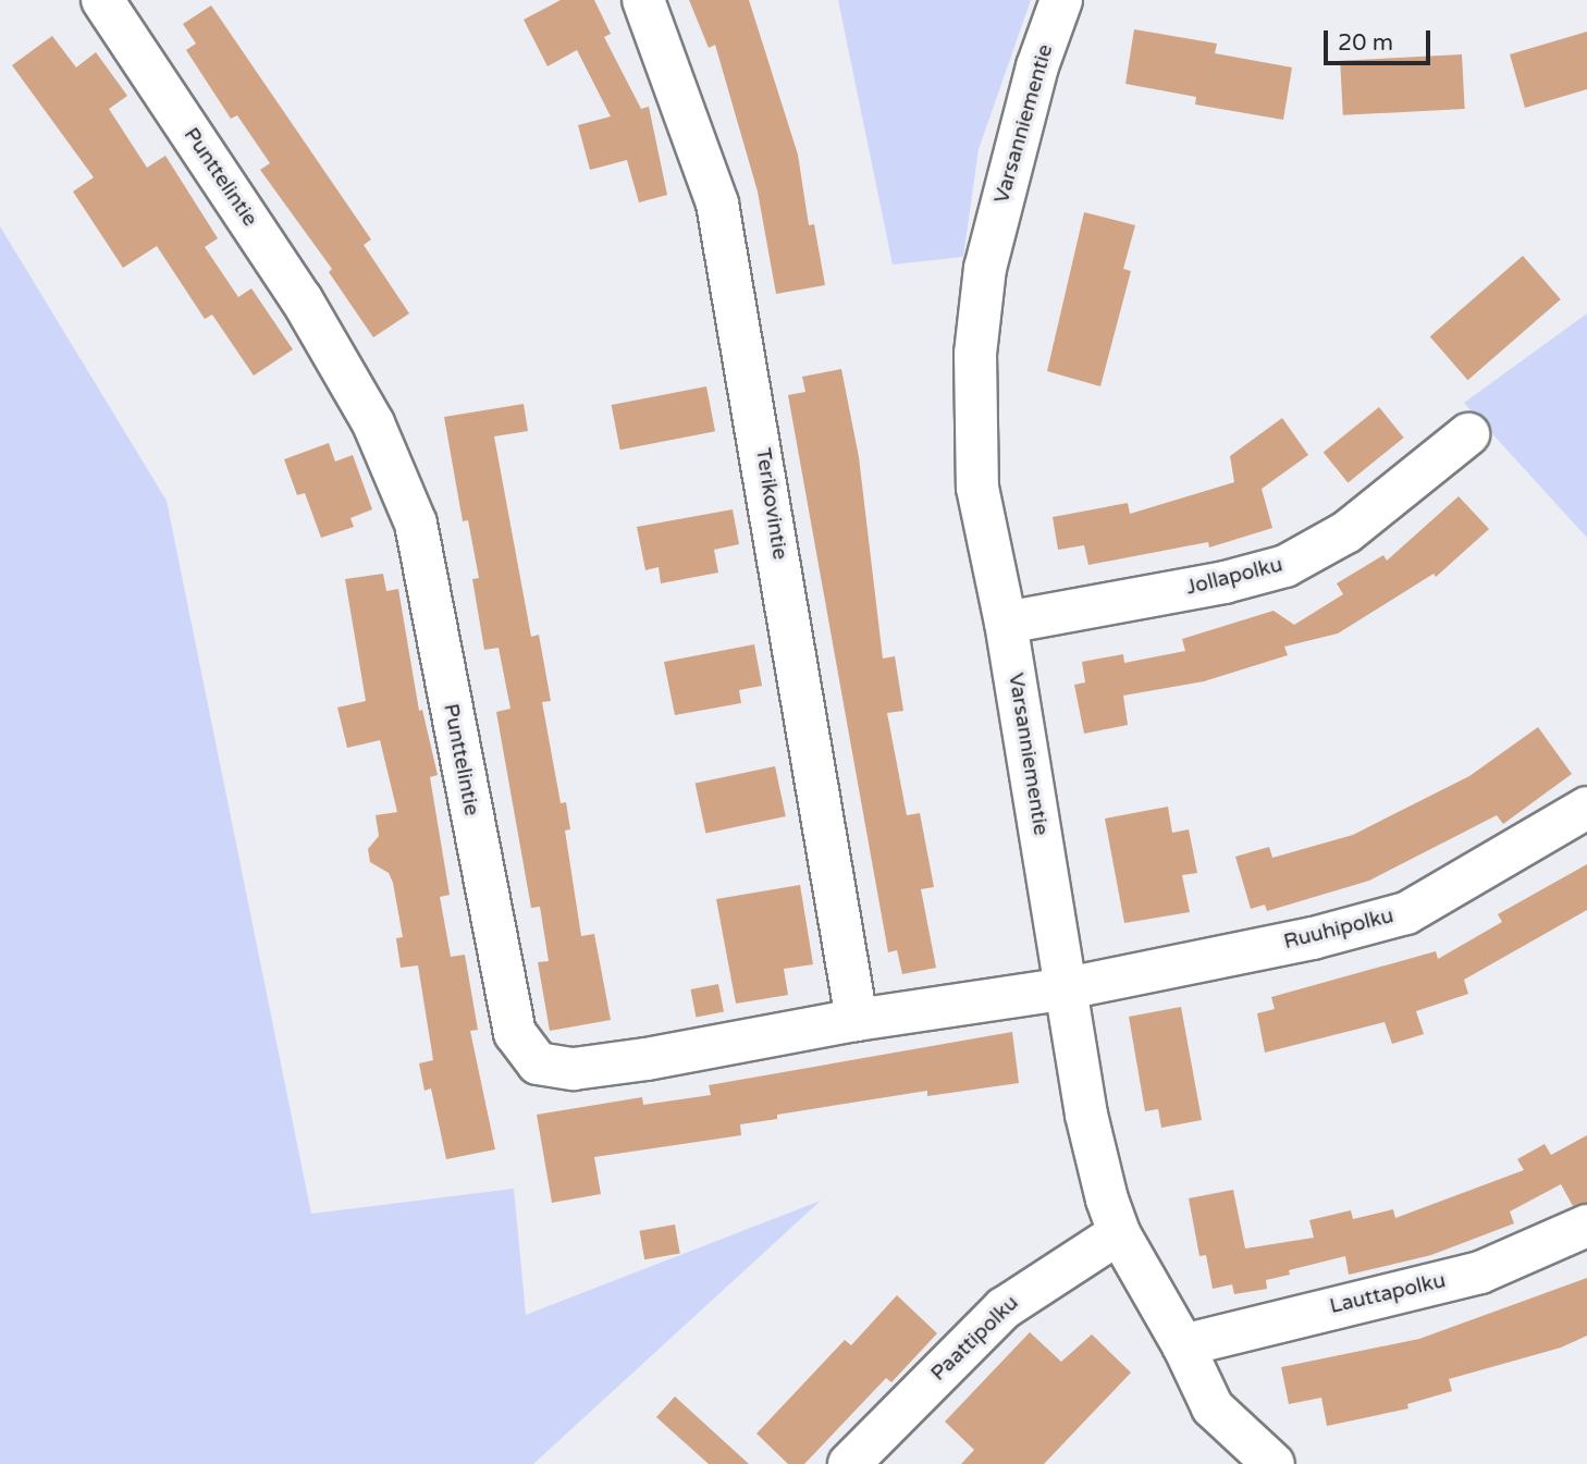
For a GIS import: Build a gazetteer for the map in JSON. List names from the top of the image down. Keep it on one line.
{"streets":{"street":["Varsanniementie","Punttelintie","Terikovintie","Jollapolku","Ruuhipolku","Lauttapolku","Paattipolku"]},"crossings":[["Varsanniementie","Punttelintie"],["Varsanniementie","Jollapolku"],["Varsanniementie","Ruuhipolku"],["Varsanniementie","Lauttapolku"],["Varsanniementie","Paattipolku"],["Punttelintie","Terikovintie"],["Punttelintie","Ruuhipolku"]],"scale_bar":"20 m"}
